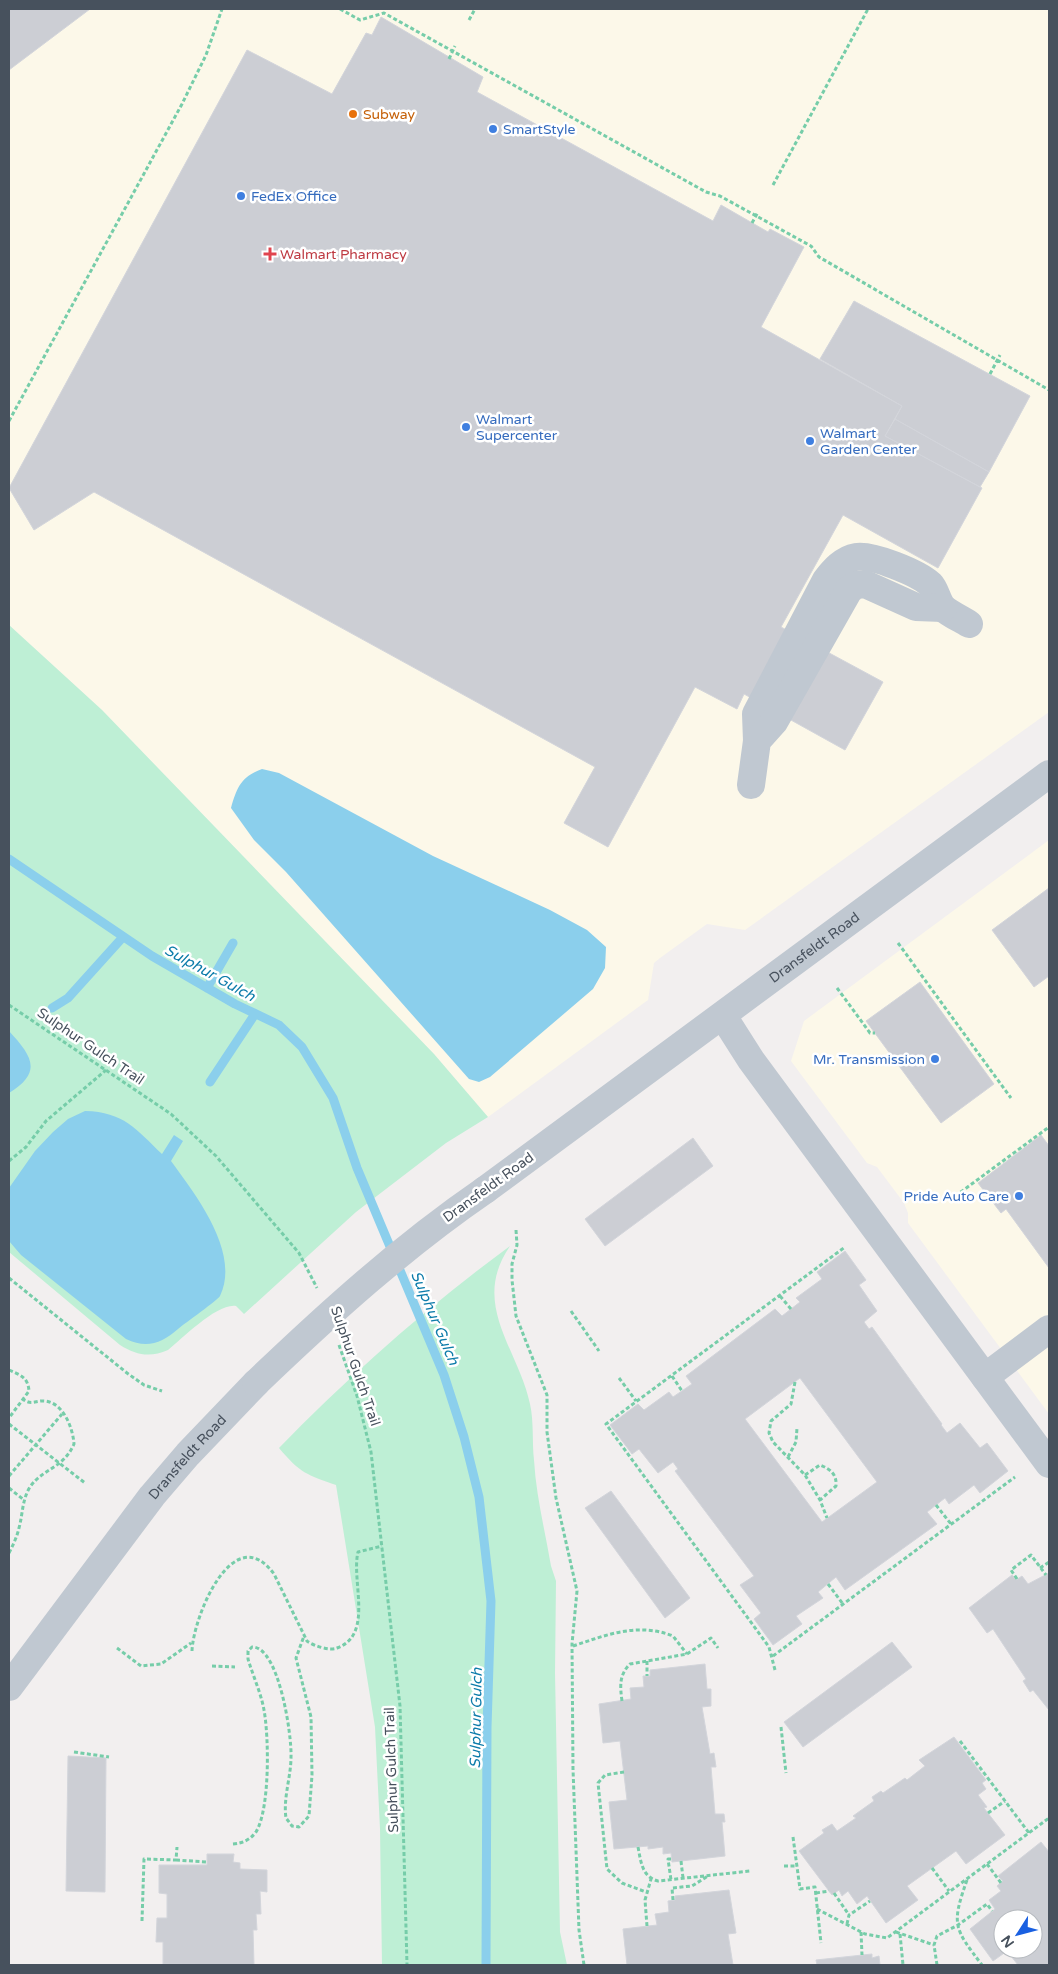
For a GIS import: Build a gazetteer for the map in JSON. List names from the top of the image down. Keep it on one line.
{"streets":{"street":["Dransfeldt Road"],"path":["Sulphur Gulch Trail"]},"water":["Sulphur Gulch"],"places":{"other":["Subway","SmartStyle","FedEx Office","Walmart Supercenter","Walmart Garden Center","Mr. Transmission","Pride Auto Care"],"health":["Walmart Pharmacy"]},"north":"bottom left"}
